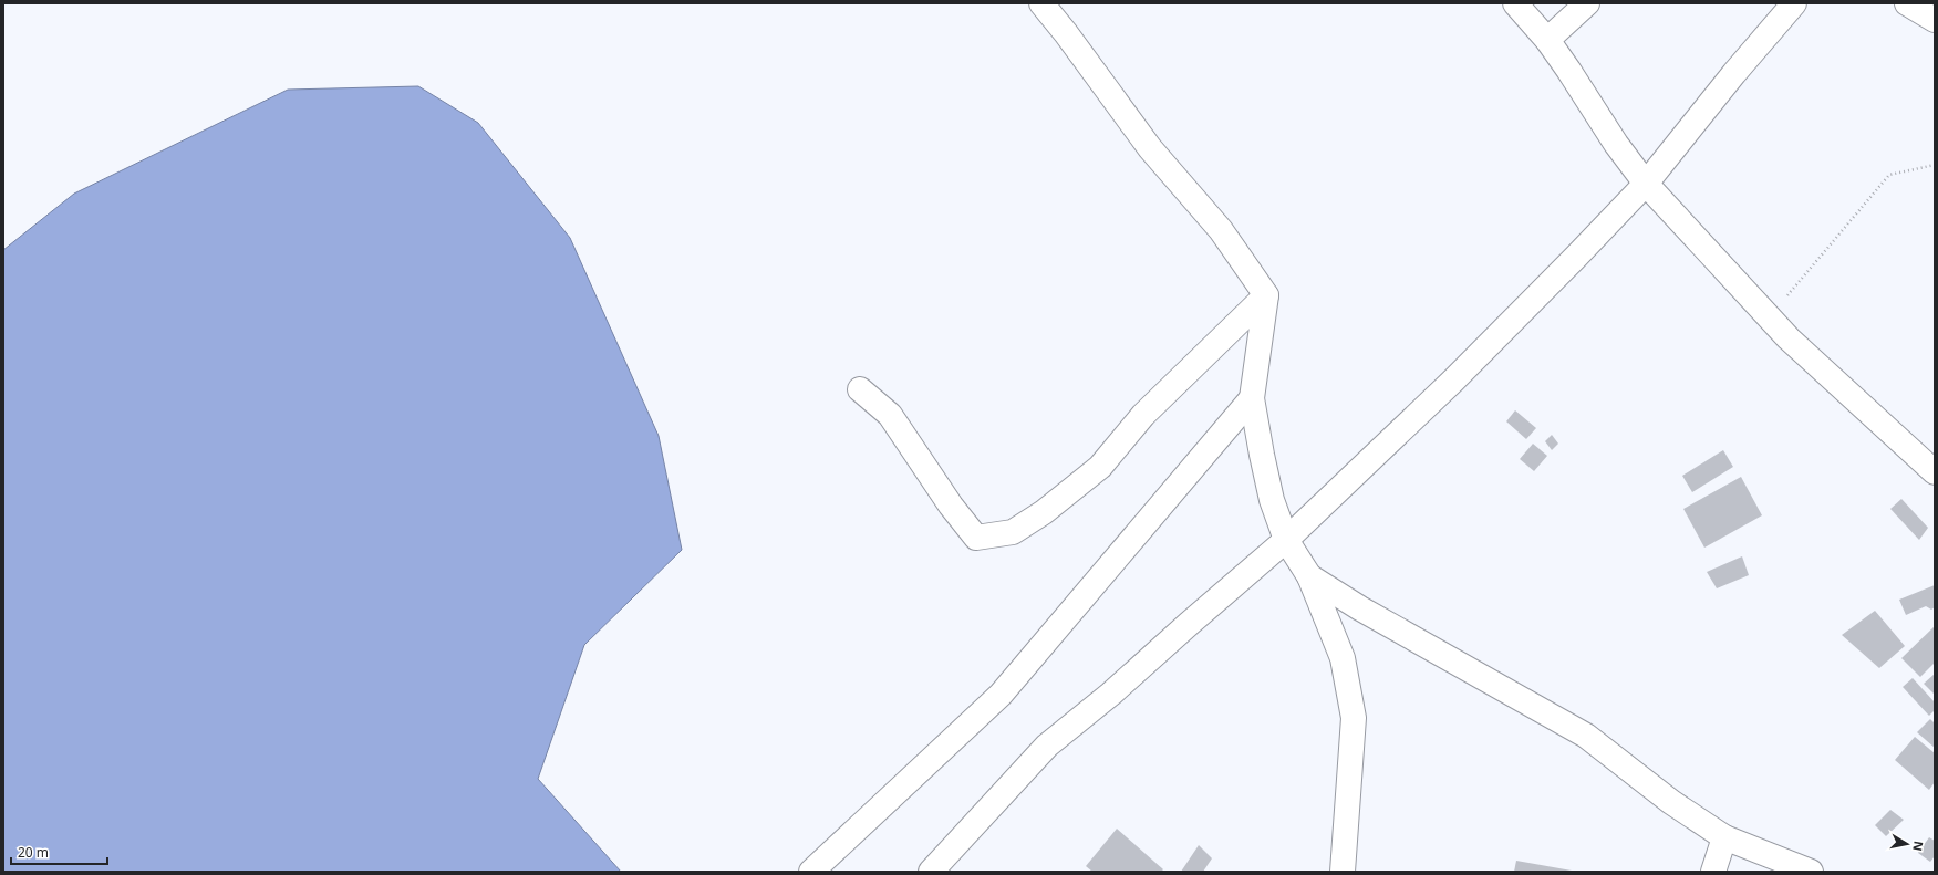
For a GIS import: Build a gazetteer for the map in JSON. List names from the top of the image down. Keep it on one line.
{"scale_bar":"20 m","north":"right"}
